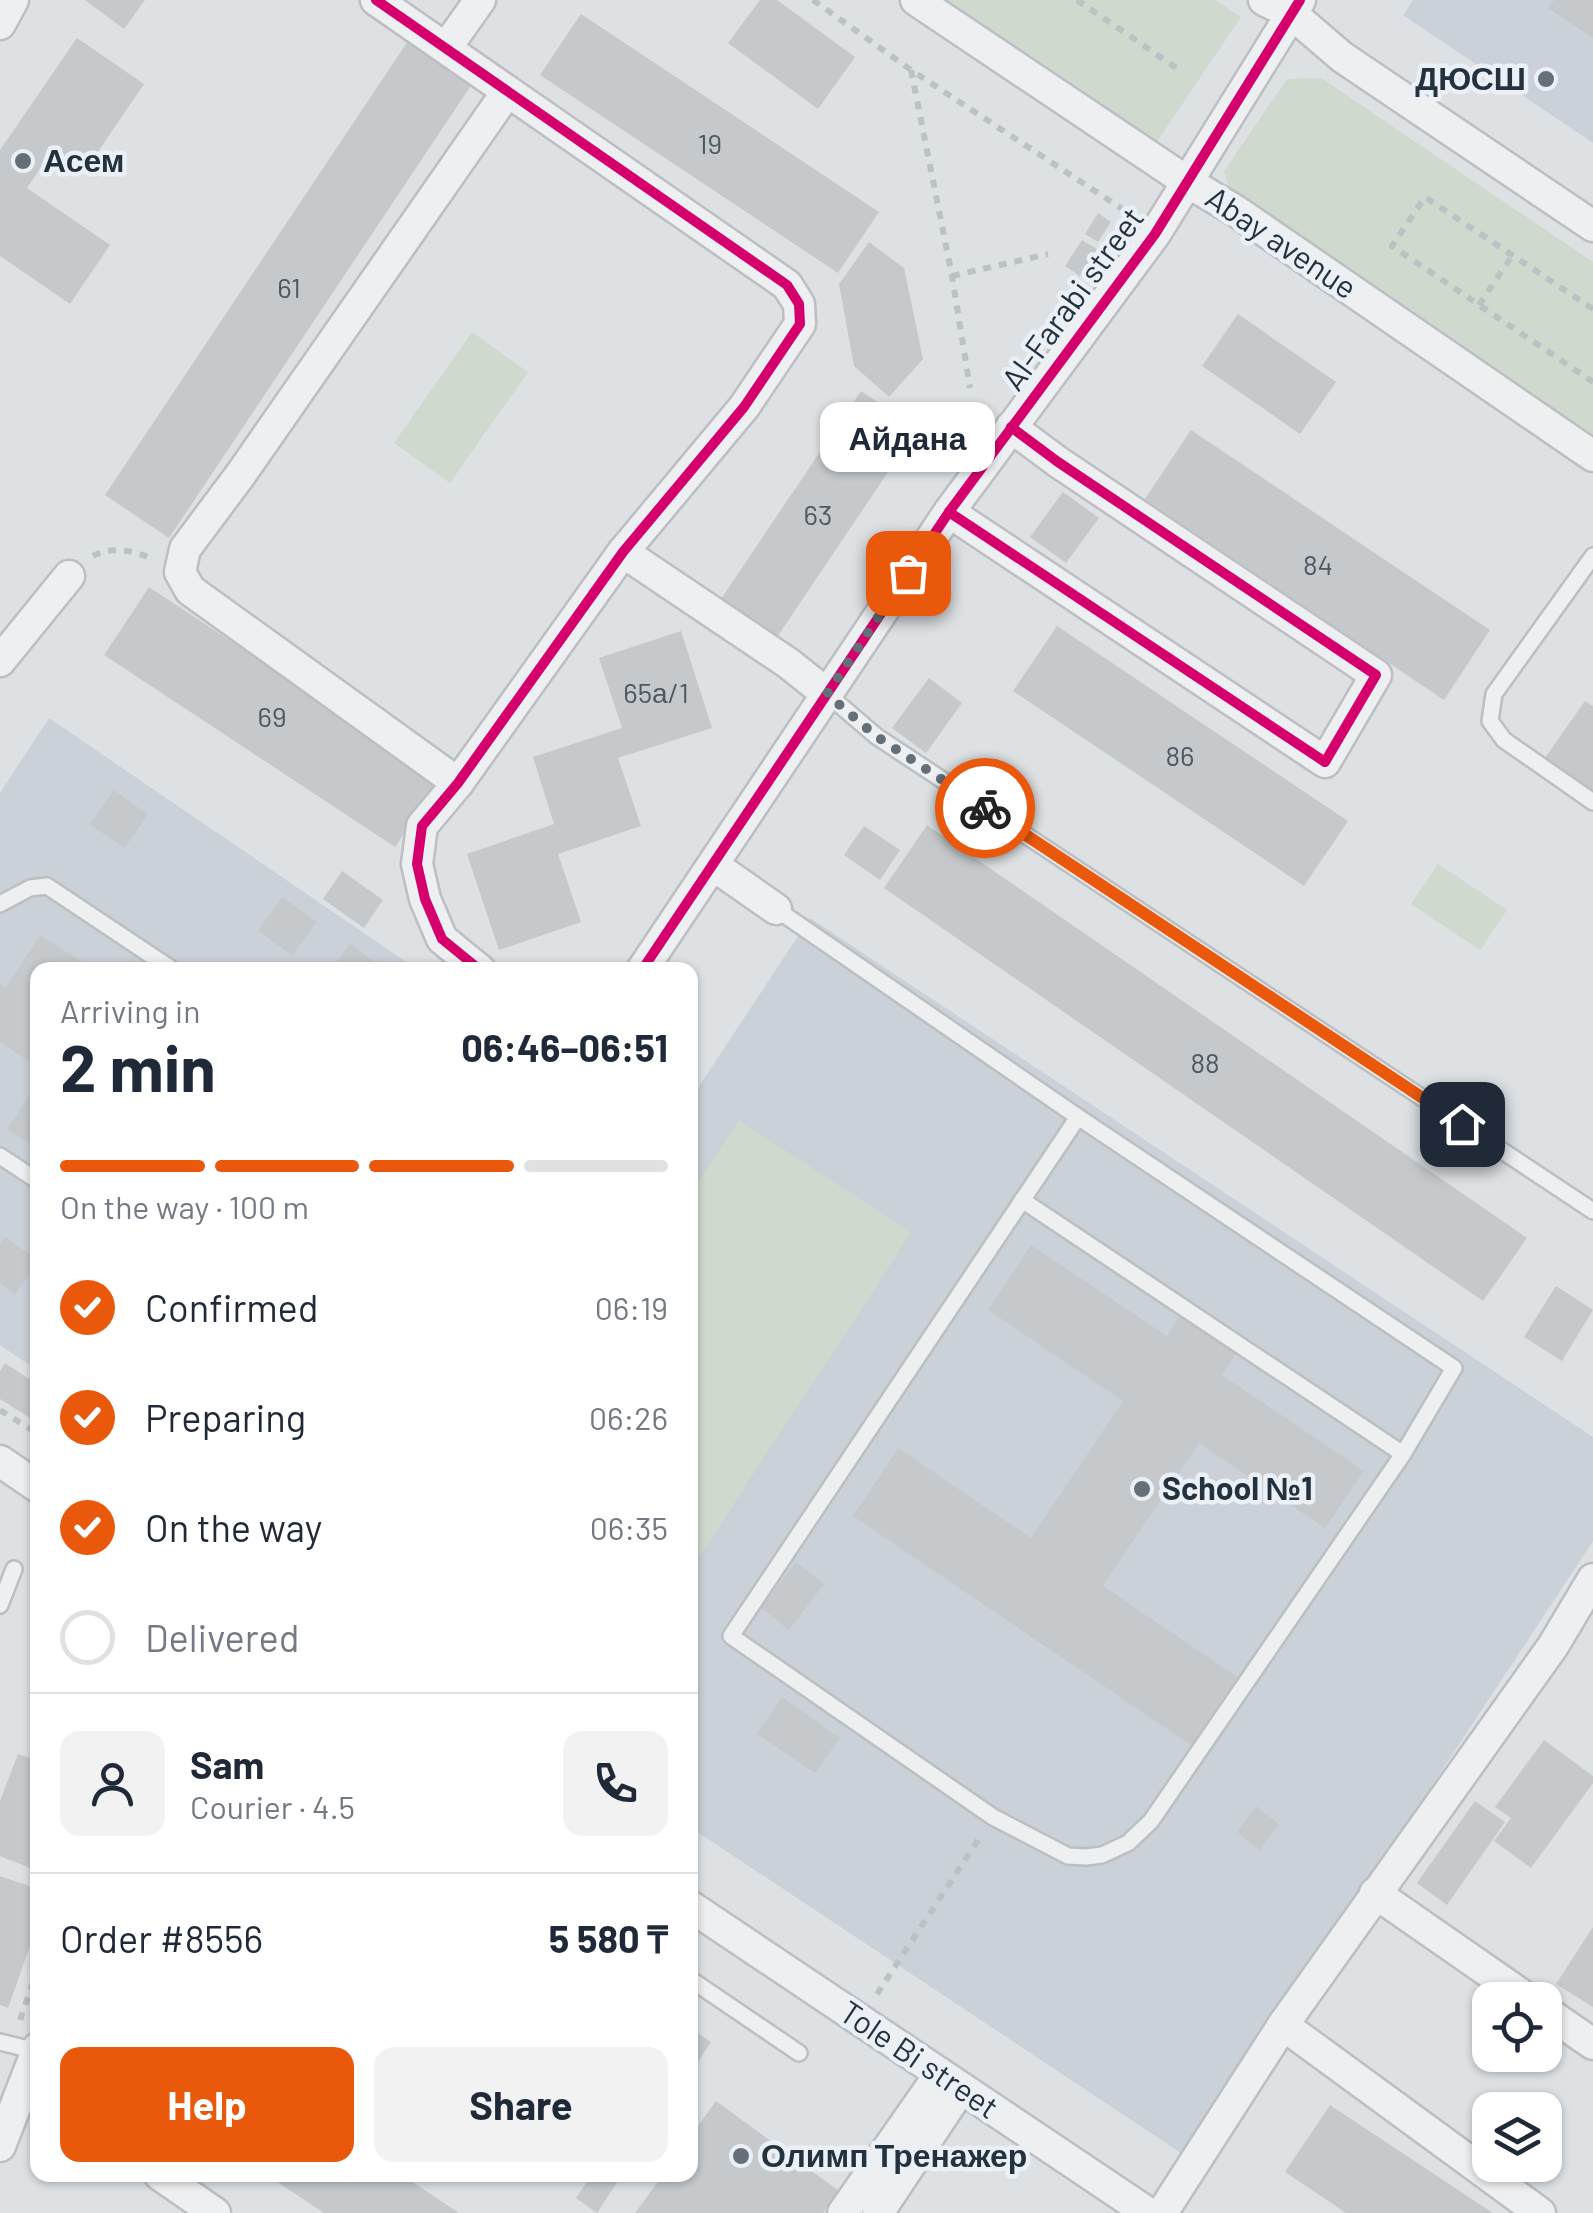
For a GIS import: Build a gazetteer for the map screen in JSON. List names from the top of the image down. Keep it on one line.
{"streets":{"street":["Abay avenue","Al-Farabi street","Tole Bi street"]},"crossings":[["Abay avenue","Al-Farabi street"]],"places":["ДЮСШ","Асем","Айдана","School №1","Олимп Тренажер"],"house_numbers":["19","61","63","84","65а/1","69","86","88"],"page":{"bubble":"Айдана","heading":["2 min","Arriving in","06:46–06:51"],"panel":["Sam","Courier · 4.5","Order #8556","5 580 ₸"],"bar":"On the way · 100 m","list":[["Confirmed","06:19"],["Preparing","06:26"],["On the way","06:35"],"Delivered"],"buttons":["Help","Share"]}}
